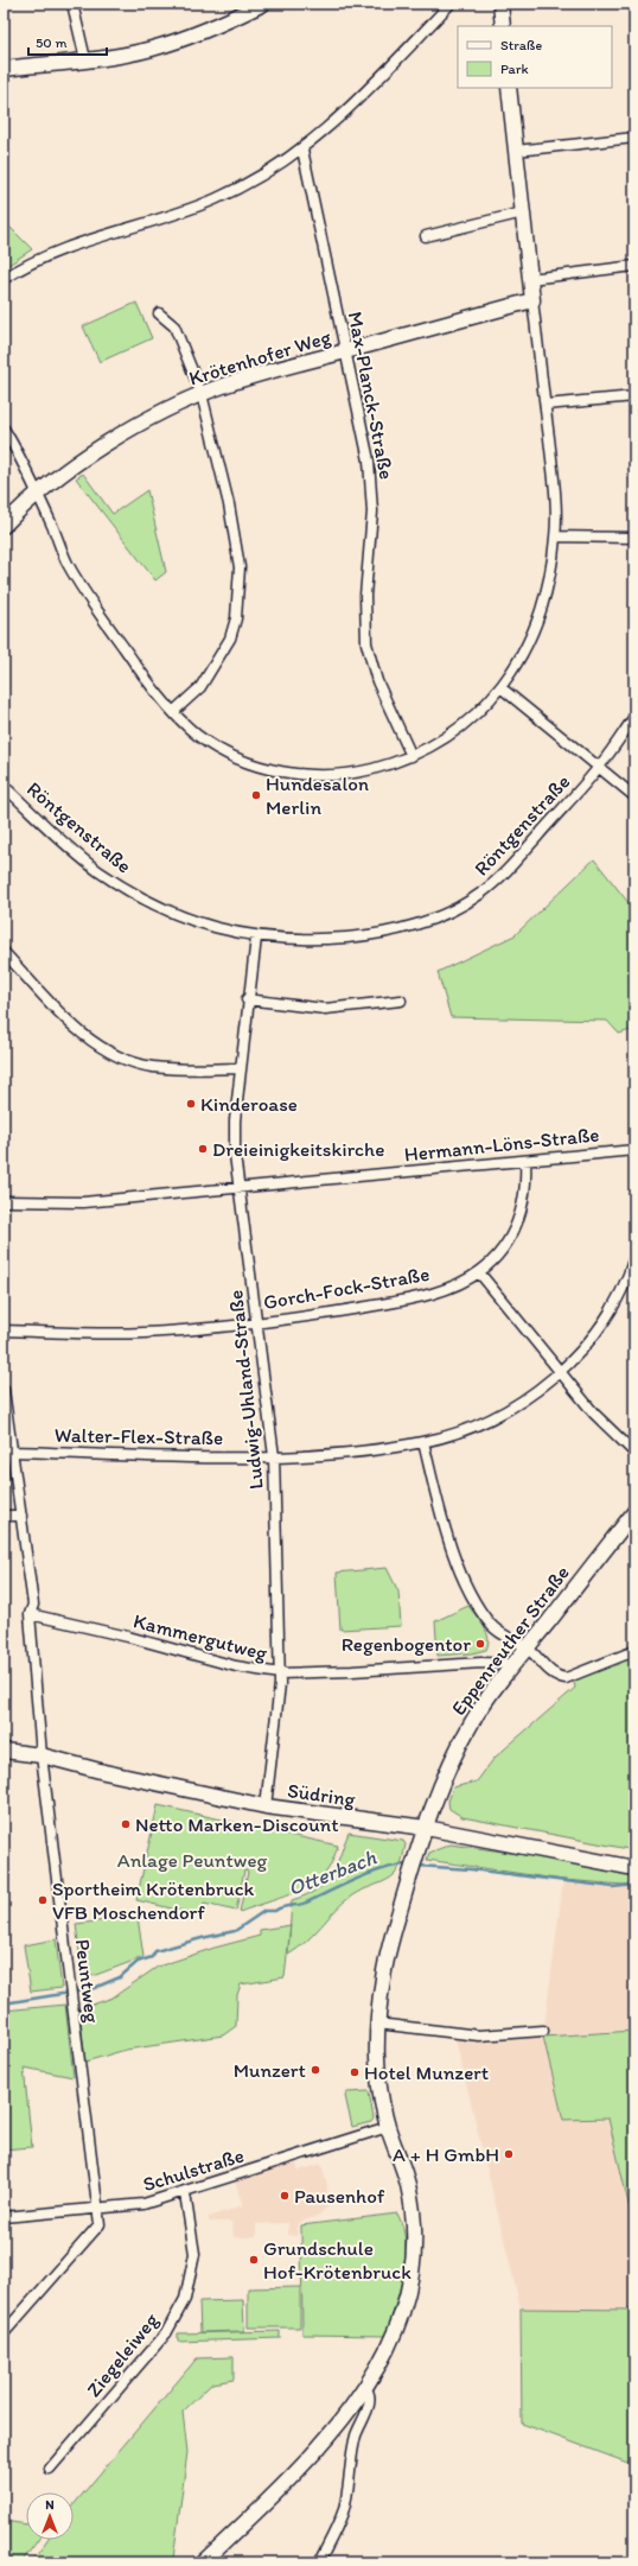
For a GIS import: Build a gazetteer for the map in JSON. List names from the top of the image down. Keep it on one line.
{"streets":{"street":["Krötenhofer Weg","Max-Planck-Straße","Röntgenstraße","Hermann-Löns-Straße","Gorch-Fock-Straße","Ludwig-Uhland-Straße","Walter-Flex-Straße","Kammergutweg","Eppenreuther Straße","Südring","Peuntweg","Schulstraße","Ziegeleiweg"]},"crossings":[["Krötenhofer Weg","Max-Planck-Straße"],["Röntgenstraße","Ludwig-Uhland-Straße"],["Hermann-Löns-Straße","Gorch-Fock-Straße"],["Hermann-Löns-Straße","Ludwig-Uhland-Straße"],["Gorch-Fock-Straße","Ludwig-Uhland-Straße"],["Ludwig-Uhland-Straße","Walter-Flex-Straße"],["Ludwig-Uhland-Straße","Kammergutweg"],["Ludwig-Uhland-Straße","Südring"],["Kammergutweg","Eppenreuther Straße"],["Kammergutweg","Peuntweg"],["Eppenreuther Straße","Südring"],["Eppenreuther Straße","Schulstraße"],["Südring","Peuntweg"],["Peuntweg","Schulstraße"],["Schulstraße","Ziegeleiweg"]],"water":["Otterbach"],"parks":["Anlage Peuntweg"],"places":["Hundesalon Merlin","Kinderoase","Dreieinigkeitskirche","Regenbogentor","Netto Marken-Discount","Sportheim Krötenbruck VFB Moschendorf","Munzert","Hotel Munzert","A + H GmbH","Pausenhof","Grundschule Hof-Krötenbruck"],"legend":["Straße","Park"],"scale_bar":"50 m","north":"top"}
